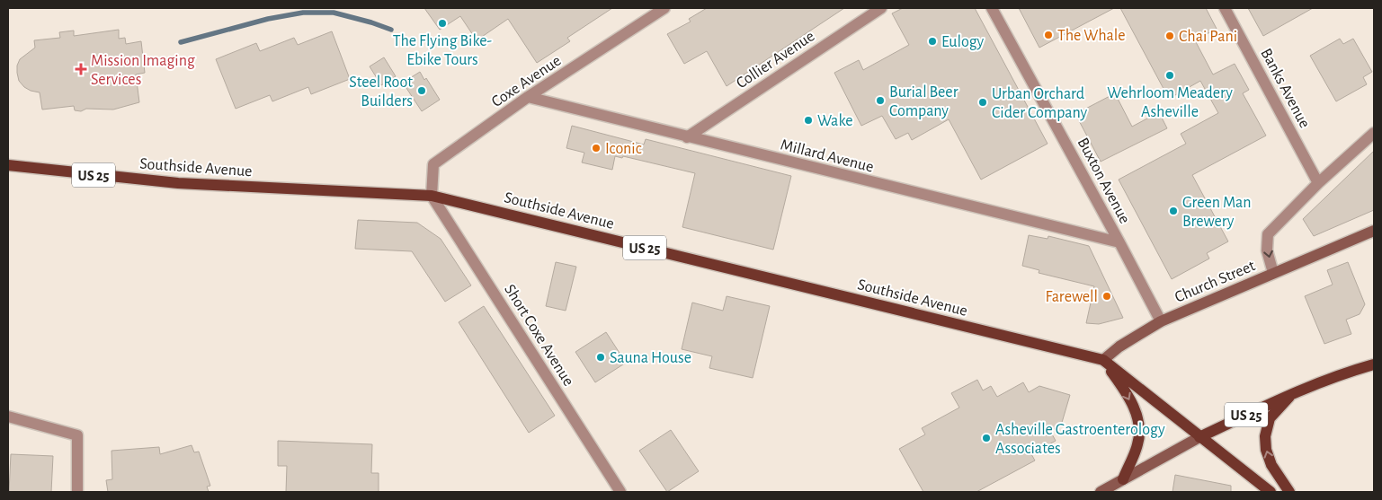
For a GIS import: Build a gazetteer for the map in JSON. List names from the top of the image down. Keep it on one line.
{"streets":{"main road":["Southside Avenue","US 25","Church Street"],"street":["Collier Avenue","Coxe Avenue","Banks Avenue","Millard Avenue","Buxton Avenue","Short Coxe Avenue"]},"crossings":[["Collier Avenue","Millard Avenue"],["Coxe Avenue","Millard Avenue"],["Coxe Avenue","Southside Avenue"],["Coxe Avenue","Short Coxe Avenue"],["Banks Avenue","Church Street"],["Millard Avenue","Buxton Avenue"],["Southside Avenue","US 25"],["Southside Avenue","Church Street"],["Southside Avenue","Short Coxe Avenue"],["Buxton Avenue","Church Street"]],"places":{"other":["The Flying Bike- Ebike Tours","The Whale","Chai Pani","Eulogy","Wehrloom Meadery Asheville","Steel Root Builders","Burial Beer Company","Urban Orchard Cider Company","Wake","Iconic","Green Man Brewery","Farewell","Sauna House","Asheville Gastroenterology Associates"],"health":["Mission Imaging Services"]}}
